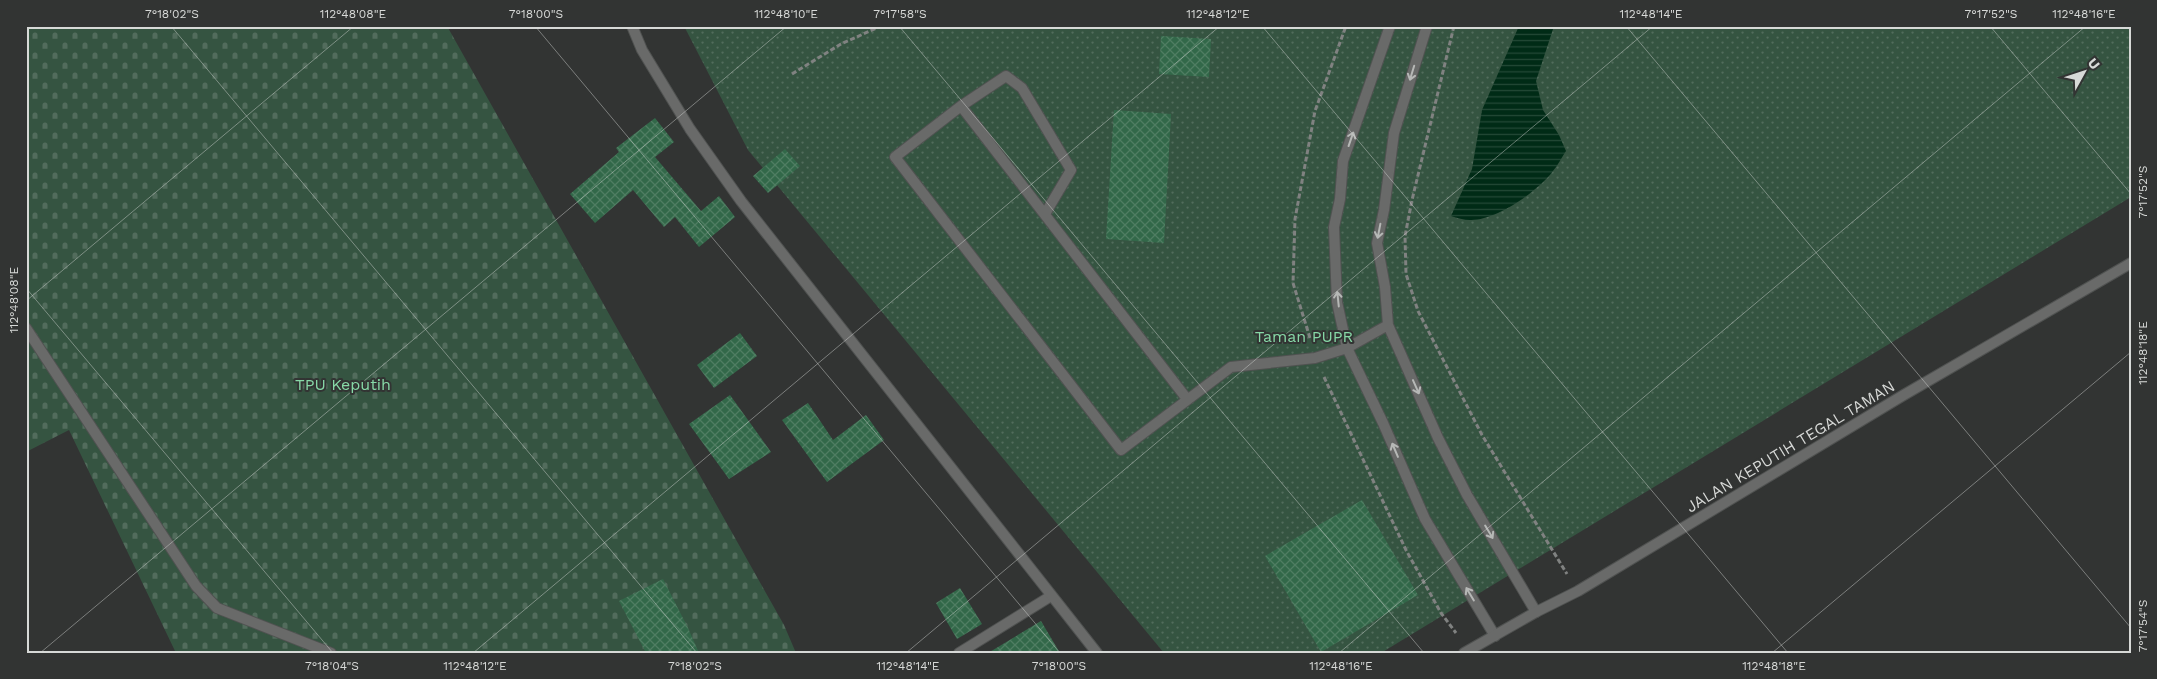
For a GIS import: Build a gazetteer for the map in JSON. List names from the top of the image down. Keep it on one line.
{"streets":{"street":["JALAN KEPUTIH TEGAL TAMAN"]},"parks":["Taman PUPR","TPU Keputih"],"north":"top right","coordinates":["7°18'02\"S","112°48'08\"E","7°18'00\"S","112°48'10\"E","7°17'58\"S","112°48'12\"E","112°48'14\"E","7°17'52\"S","112°48'16\"E","112°48'18\"E","7°17'54\"S","7°18'04\"S"]}
